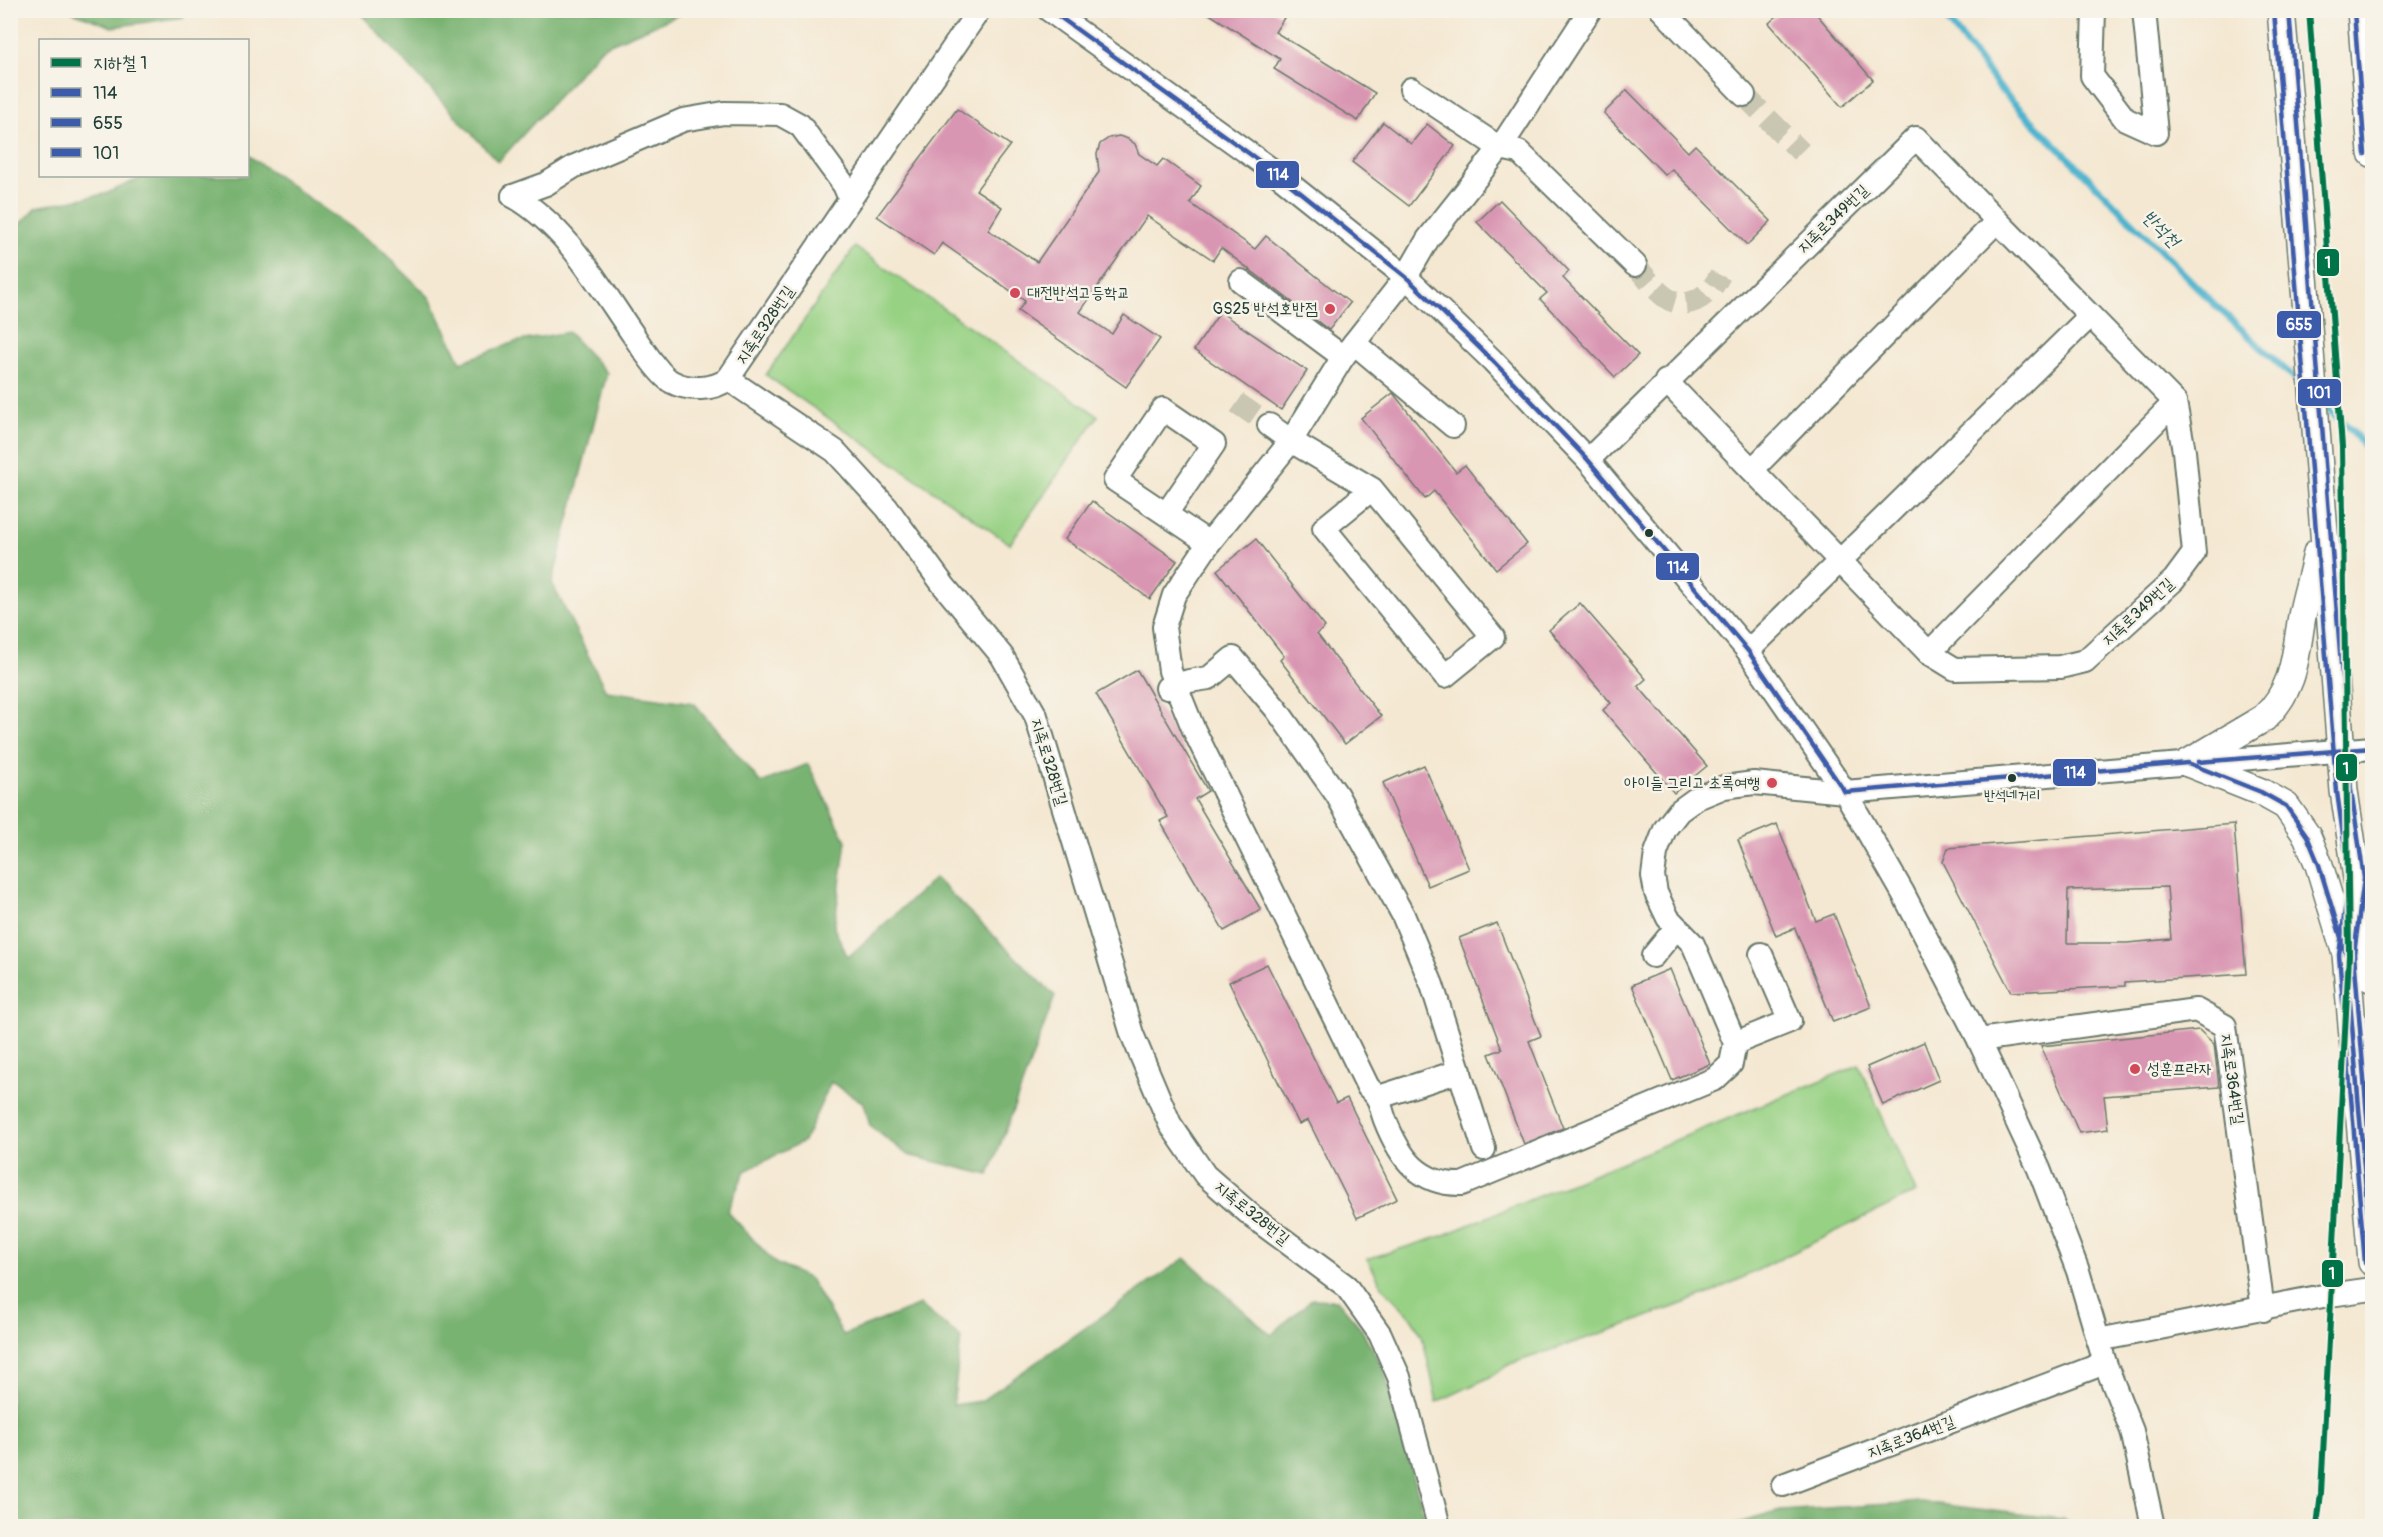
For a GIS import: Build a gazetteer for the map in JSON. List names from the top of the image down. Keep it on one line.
{"streets":{"street":["지족로349번길","지족로328번길","지족로364번길"]},"water":["반석천"],"places":["대전반석고등학교","GS25 반석호반점","반석네거리","아이들 그리고 초록여행","성훈프라자"],"lines":["metro line 1","transit line 114","transit line 101","transit line 655"],"legend":["지하철 1","114","655","101"]}
